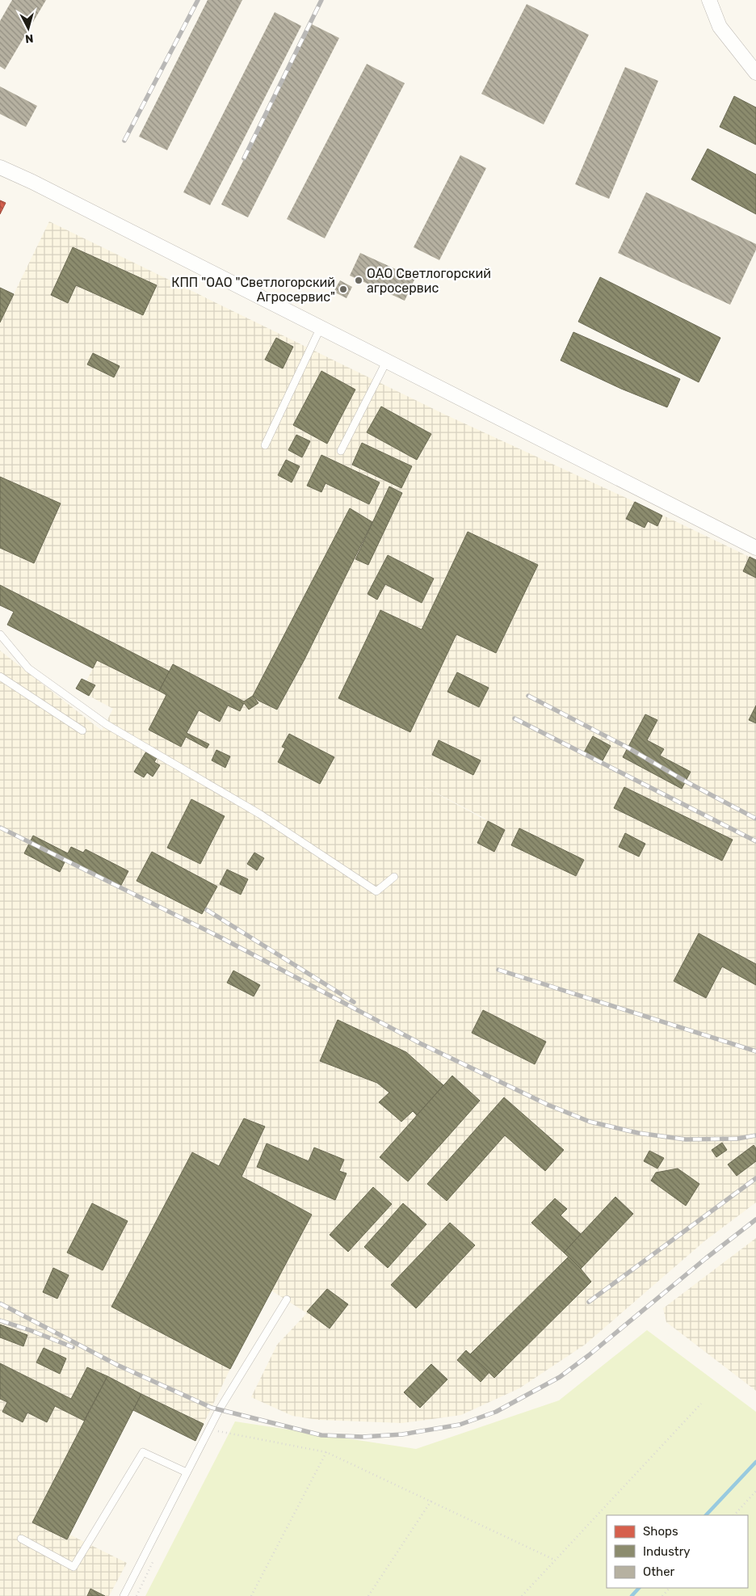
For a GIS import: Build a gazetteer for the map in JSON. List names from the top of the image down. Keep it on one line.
{"places":["ОАО Светлогорский агросервис","КПП \"ОАО \"Светлогорский Агросервис\""],"legend":["Shops","Industry","Other"],"north":"bottom"}
